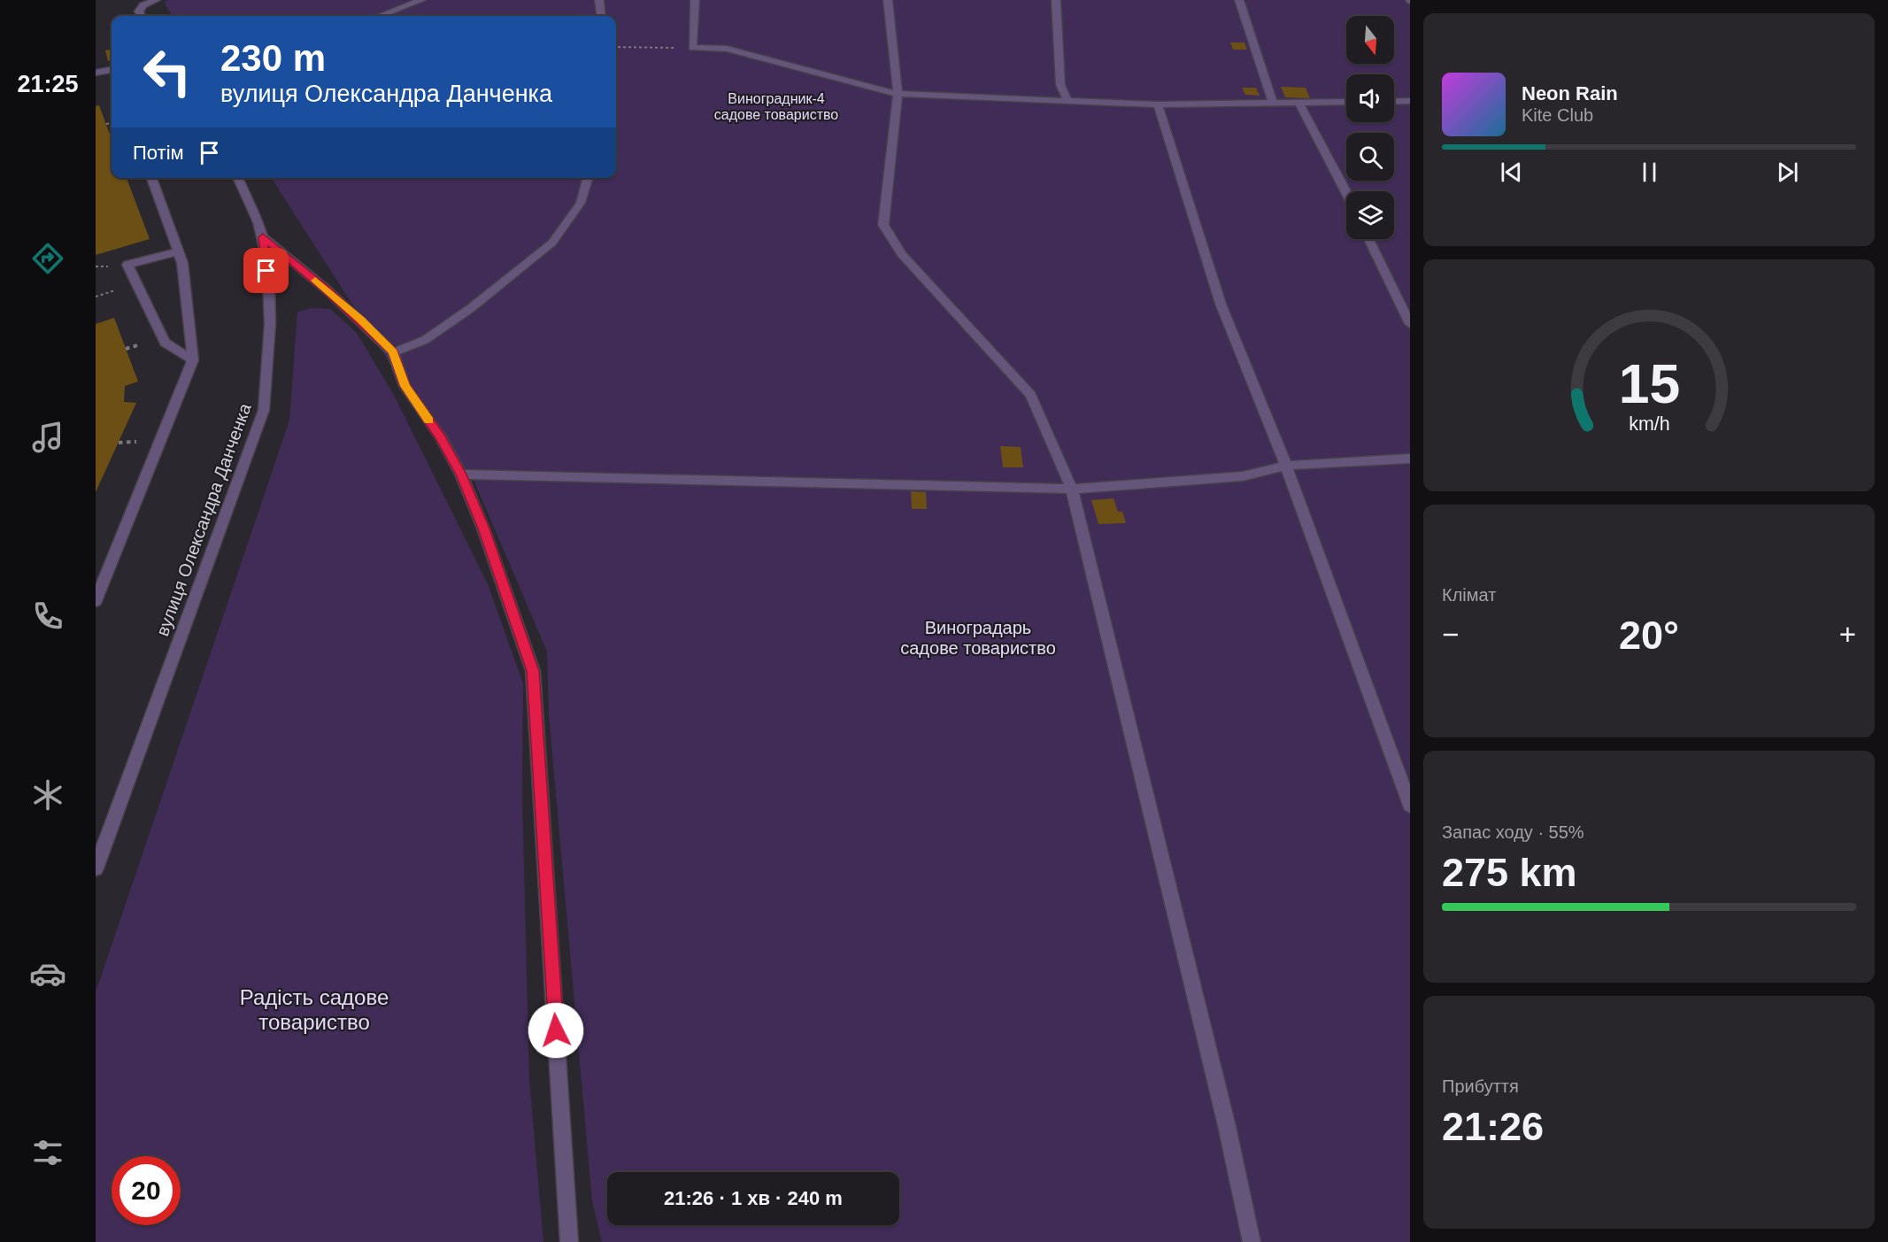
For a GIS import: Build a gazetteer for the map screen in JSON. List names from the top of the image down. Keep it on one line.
{"streets":{"street":["вулиця Олександра Данченка"]},"parks":["Виноградник-4 садове товариство","Виноградарь садове товариство","Радість садове товариство"],"north":"bottom","page":{"tabs":"21:25","turn":["230 m","вулиця Олександра Данченка"],"song":["Neon Rain","Kite Club"],"then":"Потім","tile":["Клімат",["Запас ходу · 55%","275 km"],["Прибуття","21:26"]],"heat":["−","20°","+"],"limit":"20","trip":"21:26 · 1 хв · 240 m","gauge":["15","km/h"]}}
